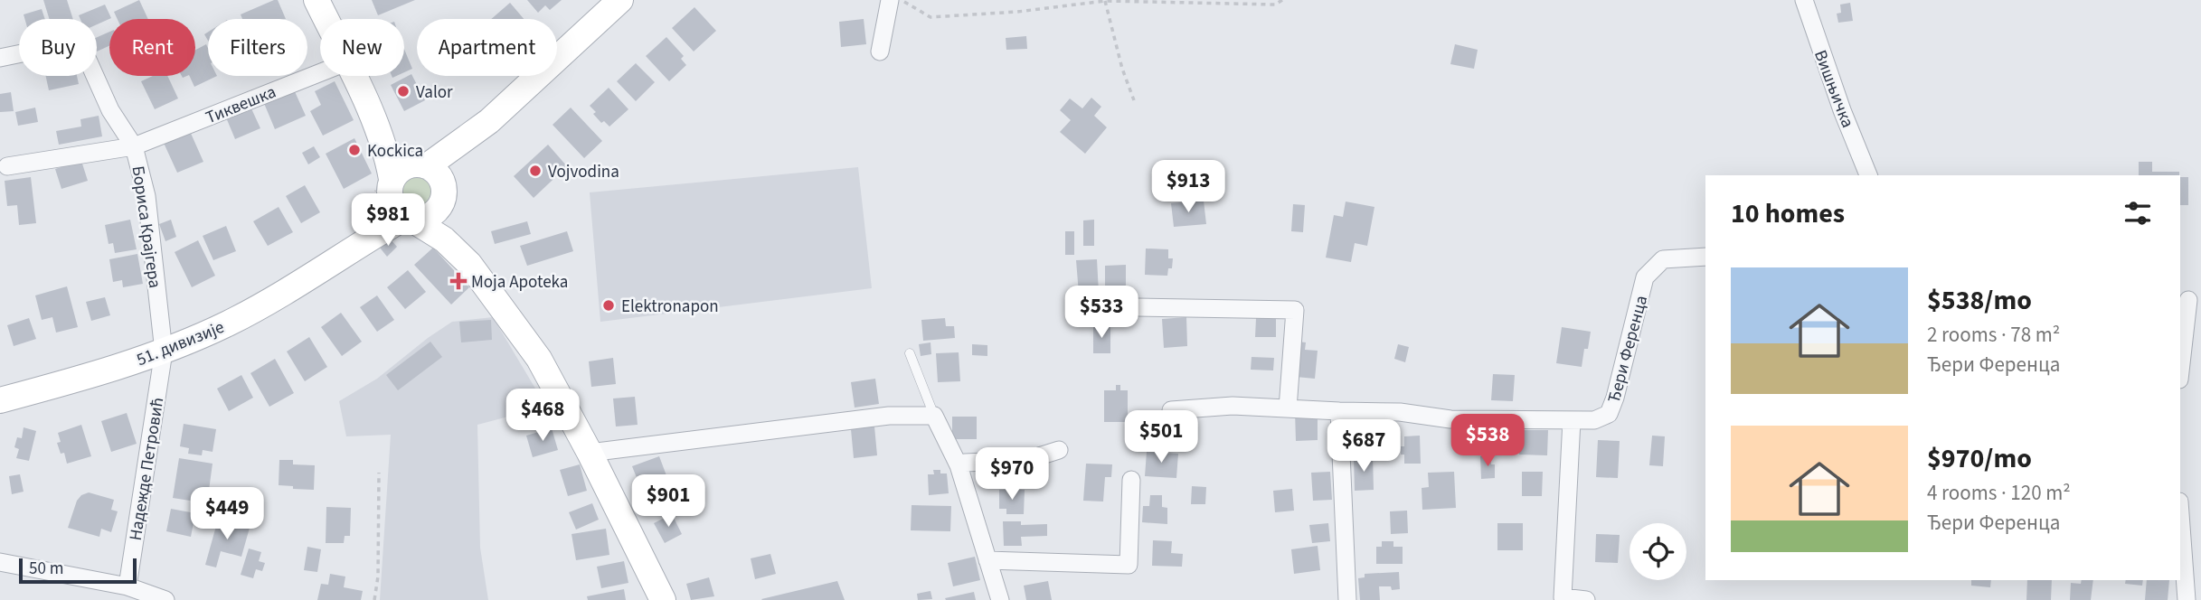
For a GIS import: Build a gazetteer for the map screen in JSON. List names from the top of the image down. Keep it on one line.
{"streets":{"street":["Вишњичка","Тиквешка","Бориса Крајгера","51. дивизије","Ђери Ференца","Надежде Петровић"]},"crossings":[["Тиквешка","Бориса Крајгера"],["Бориса Крајгера","51. дивизије"],["Бориса Крајгера","Надежде Петровић"],["51. дивизије","Надежде Петровић"]],"places":{"other":["Valor","Kockica","Vojvodina","Elektronapon"],"health":["Moja Apoteka"]},"scale_bar":"50 m","page":{"chip":["Buy","Rent","Filters","New","Apartment"],"price":["$913","$981","$533","$468","$501","$538","$687","$970","$901","$449"],"heading":"10 homes","list":[{"name":"$538/mo","note":"2 rooms · 78 m² · Ђери Ференца"},{"name":"$970/mo","note":"4 rooms · 120 m² · Ђери Ференца"}],"scale":"50 m"}}
